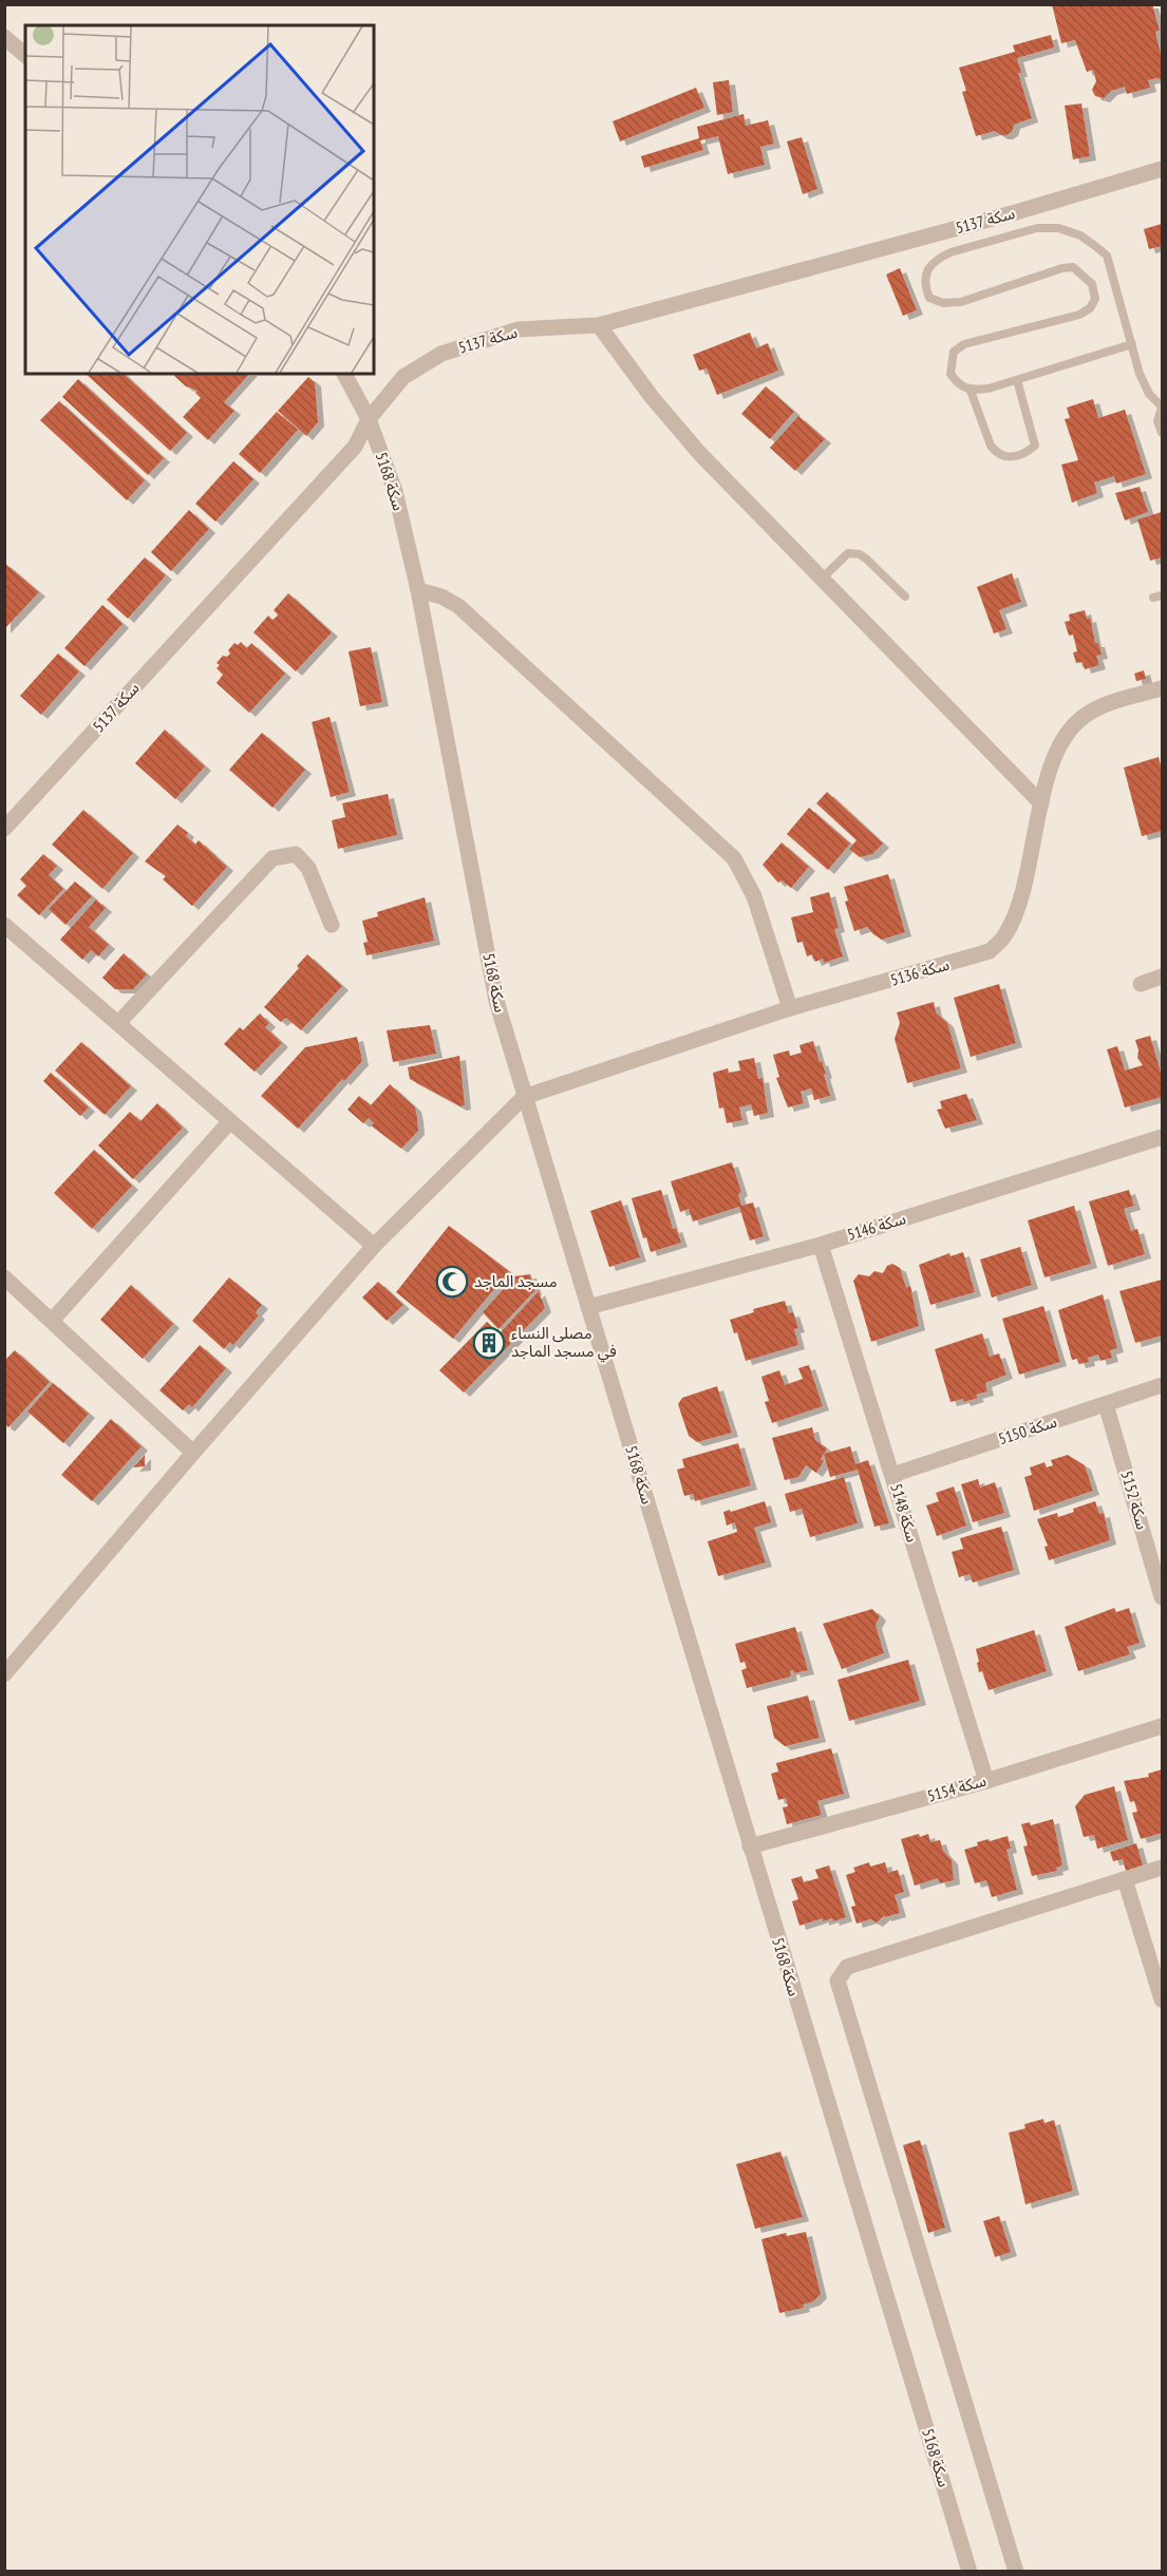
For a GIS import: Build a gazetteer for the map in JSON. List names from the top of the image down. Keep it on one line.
{"streets":{"street":["سكة 5137","سكة 5168","سكة 5136","سكة 5146","سكة 5150","سكة 5152","سكة 5148","سكة 5154"]},"crossings":[["سكة 5137","سكة 5168"],["سكة 5168","سكة 5136"],["سكة 5168","سكة 5146"],["سكة 5168","سكة 5154"],["سكة 5146","سكة 5148"],["سكة 5150","سكة 5152"],["سكة 5150","سكة 5148"],["سكة 5148","سكة 5154"]],"places":{"mosque":["مسجد الماجد"],"building":["مصلى النساء في مسجد الماجد"]}}
